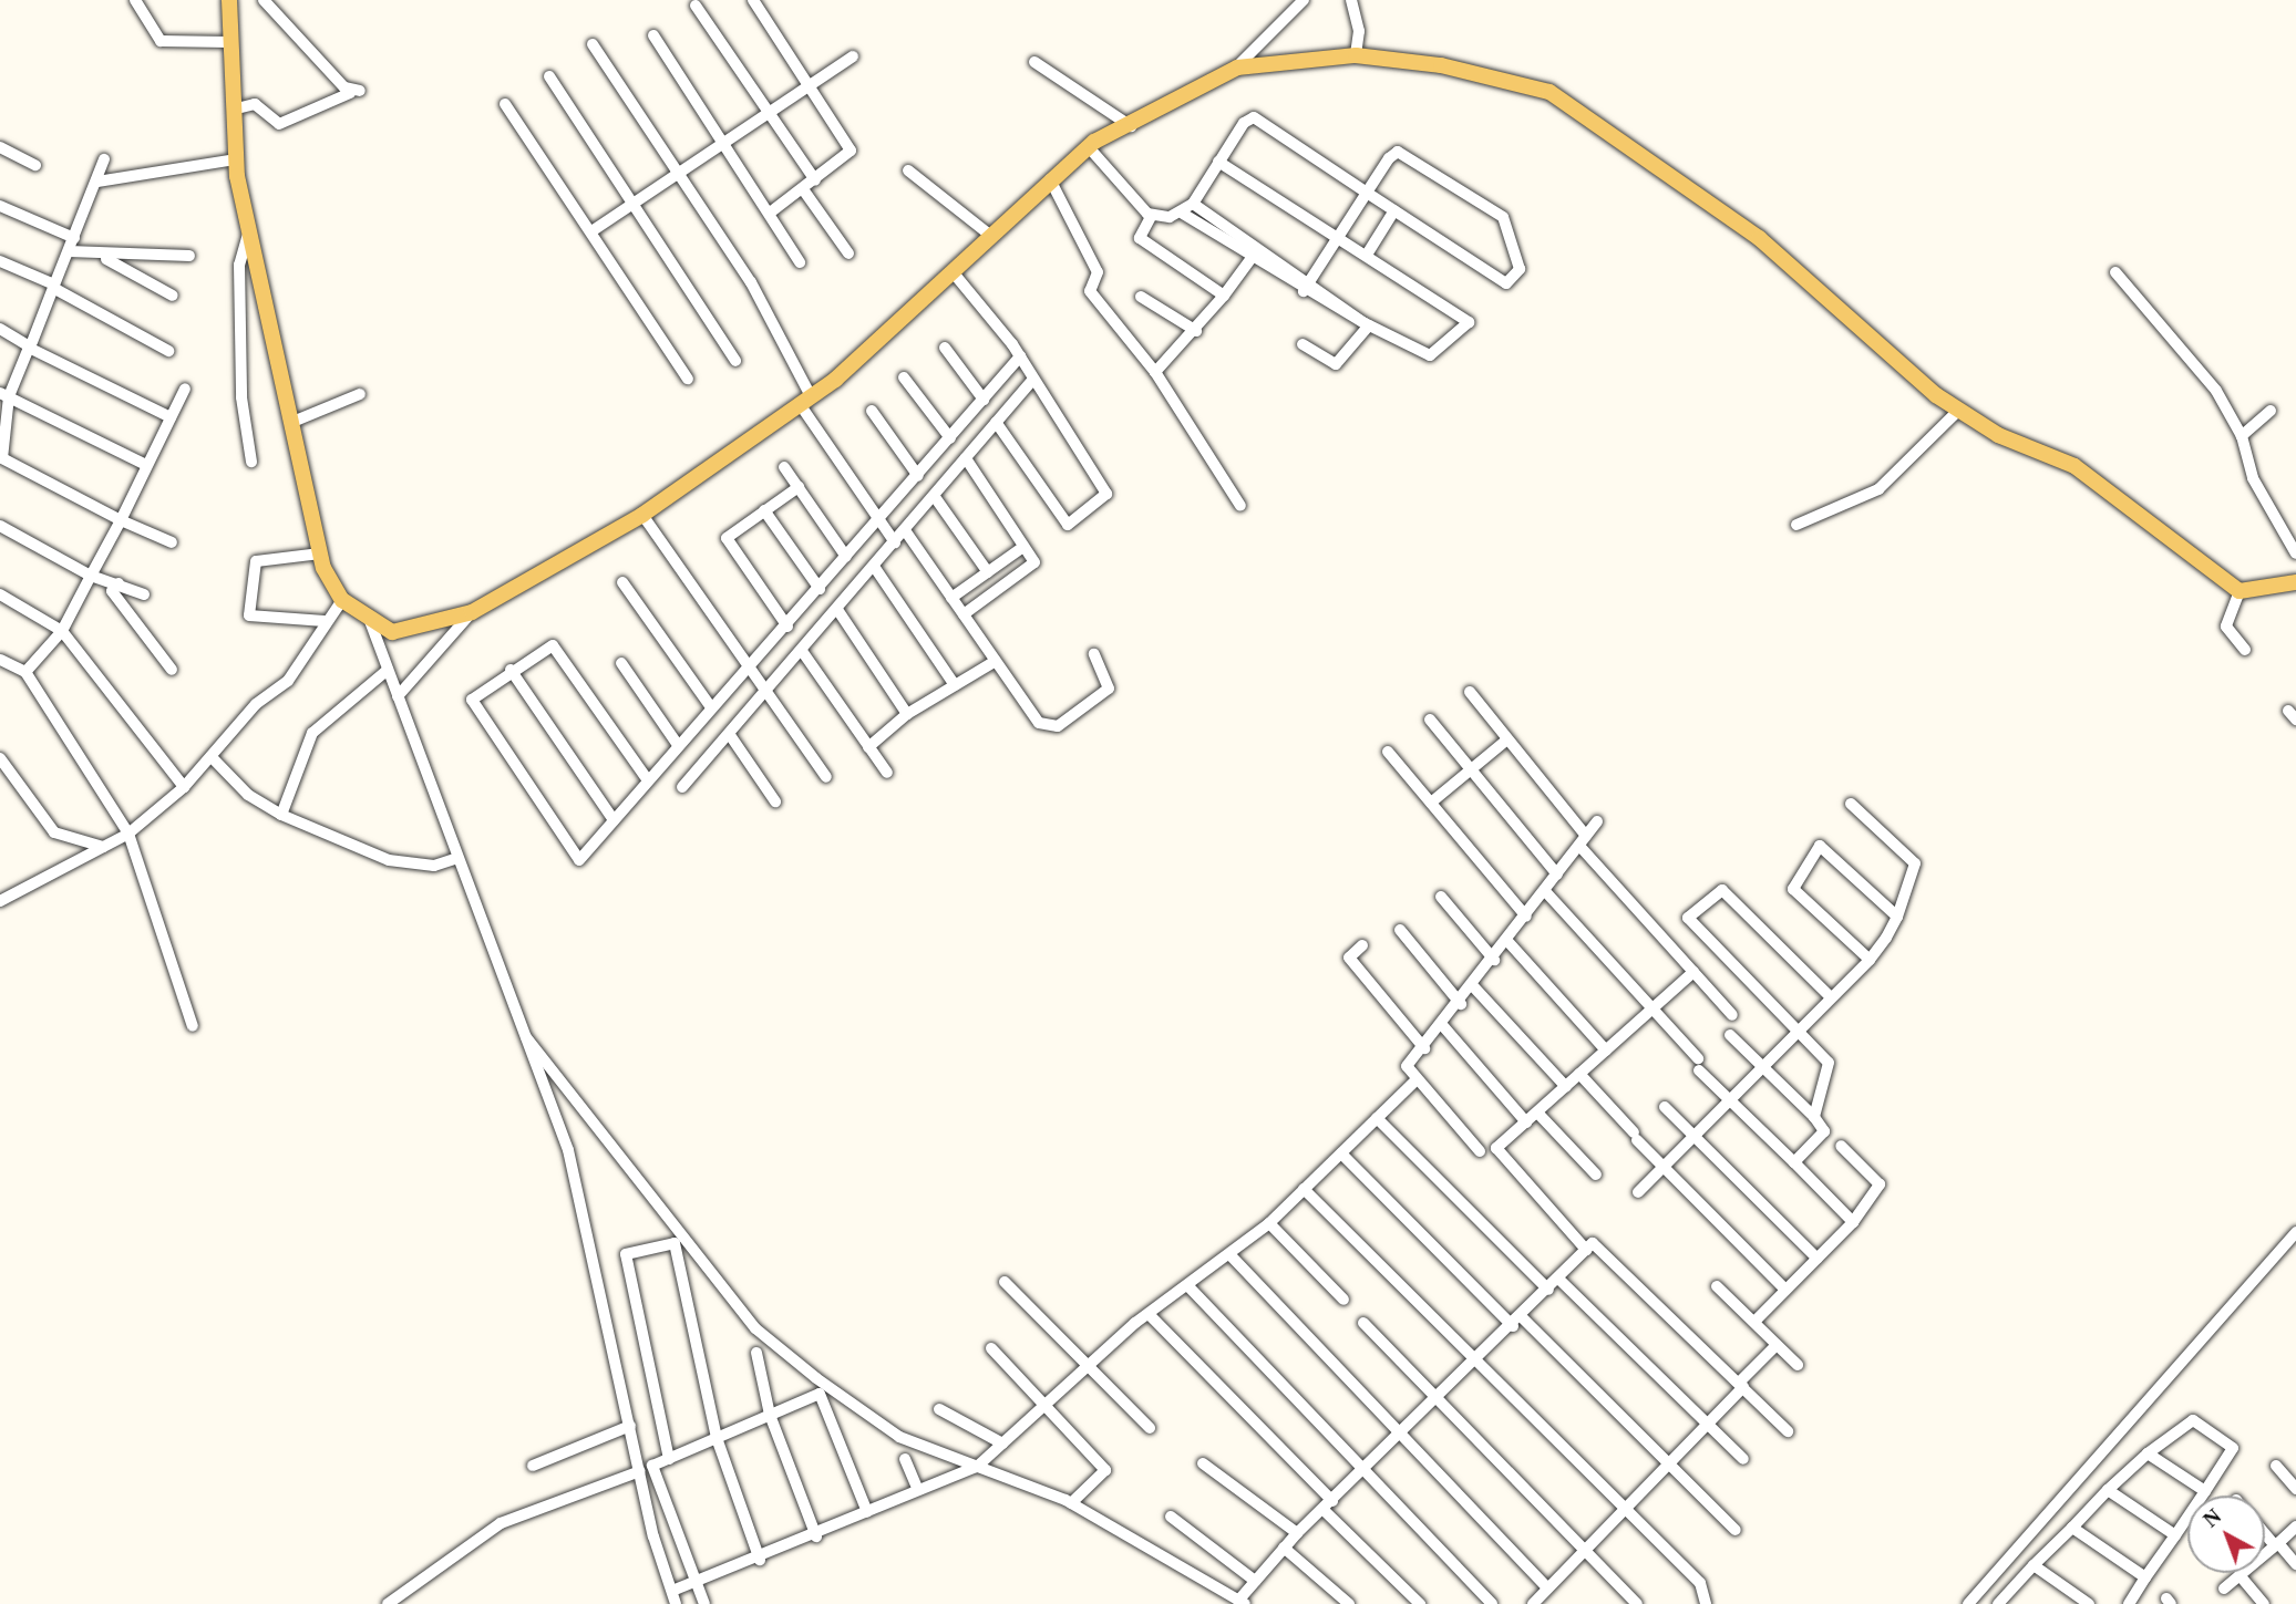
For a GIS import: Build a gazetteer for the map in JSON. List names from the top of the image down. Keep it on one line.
{"north":"top left"}
